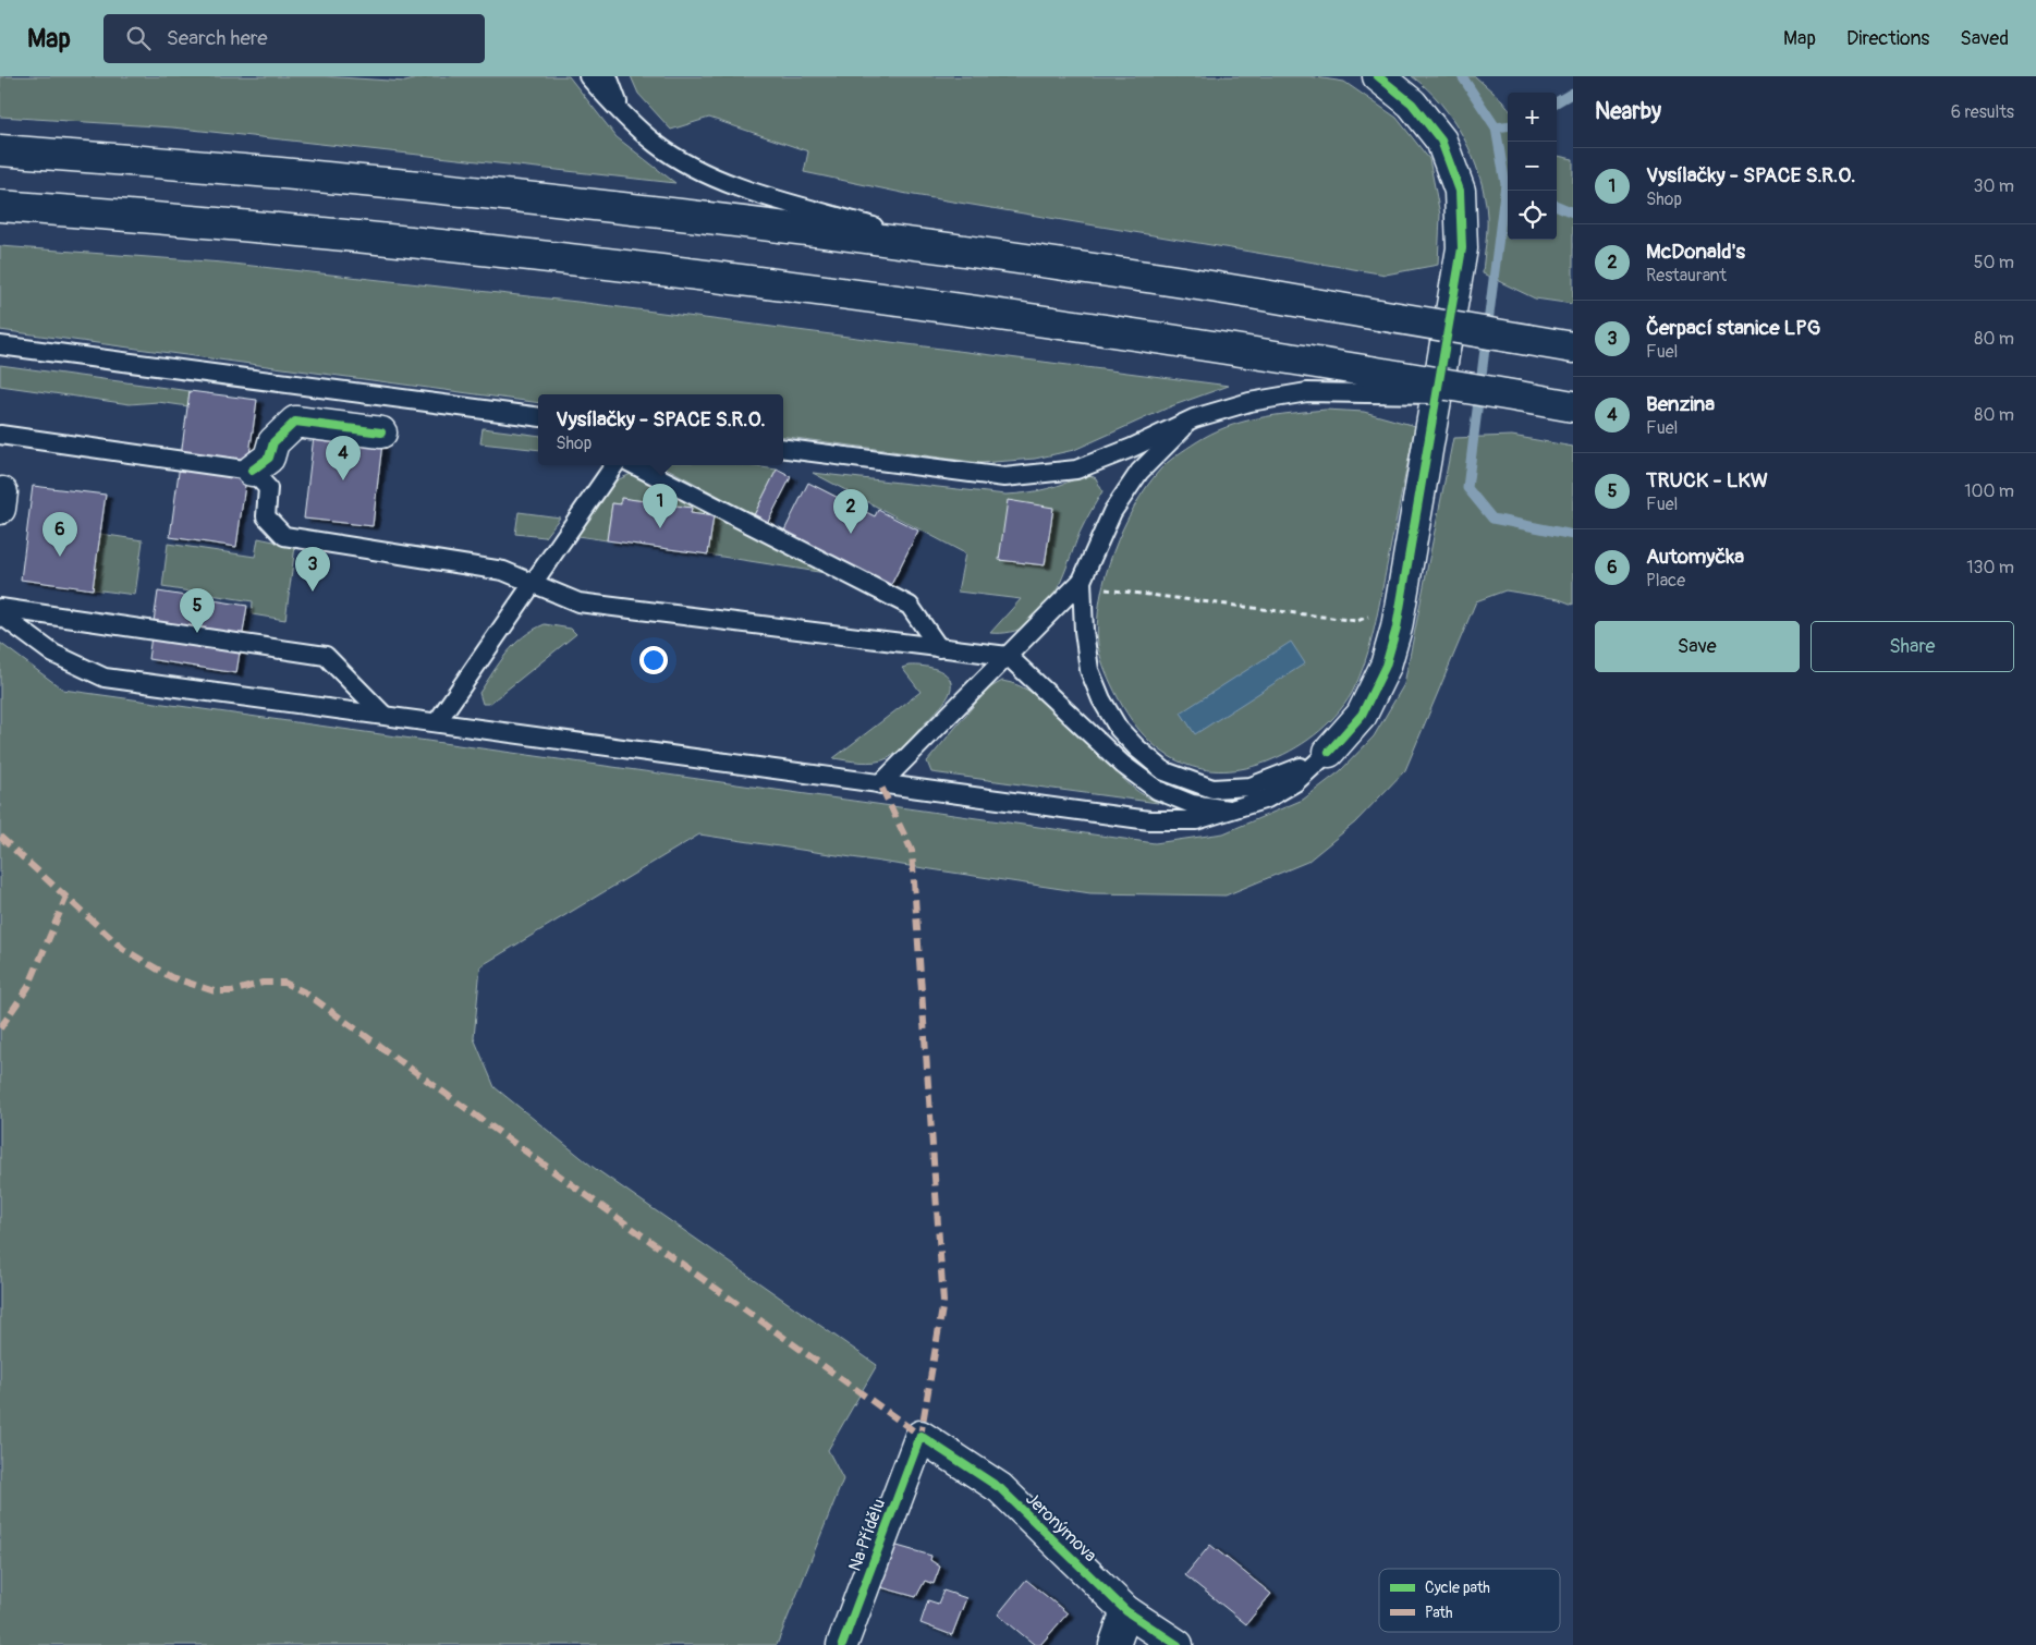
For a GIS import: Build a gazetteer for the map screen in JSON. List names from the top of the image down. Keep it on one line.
{"streets":{"main road":["Jeronýmova","Na Přídělu"]},"crossings":[["Jeronýmova","Na Přídělu"]],"legend":["Cycle path","Path"],"page":{"header":"Map","search":"Search here","nav":["Map","Directions","Saved"],"heading":["Nearby","6 results"],"map_buttons":["+","−"],"list":[{"mark":"1","name":"Vysílačky - SPACE S.R.O.","note":"Shop","value":"30 m"},{"mark":"2","name":"McDonald's","note":"Restaurant","value":"50 m"},{"mark":"3","name":"Čerpací stanice LPG","note":"Fuel","value":"80 m"},{"mark":"4","name":"Benzina","note":"Fuel","value":"80 m"},{"mark":"5","name":"TRUCK - LKW","note":"Fuel","value":"100 m"},{"mark":"6","name":"Automyčka","note":"Place","value":"130 m"}],"popup":["Vysílačky - SPACE S.R.O.","Shop"],"pins":["4","1","2","6","3","5"],"buttons":["Save","Share"]}}
